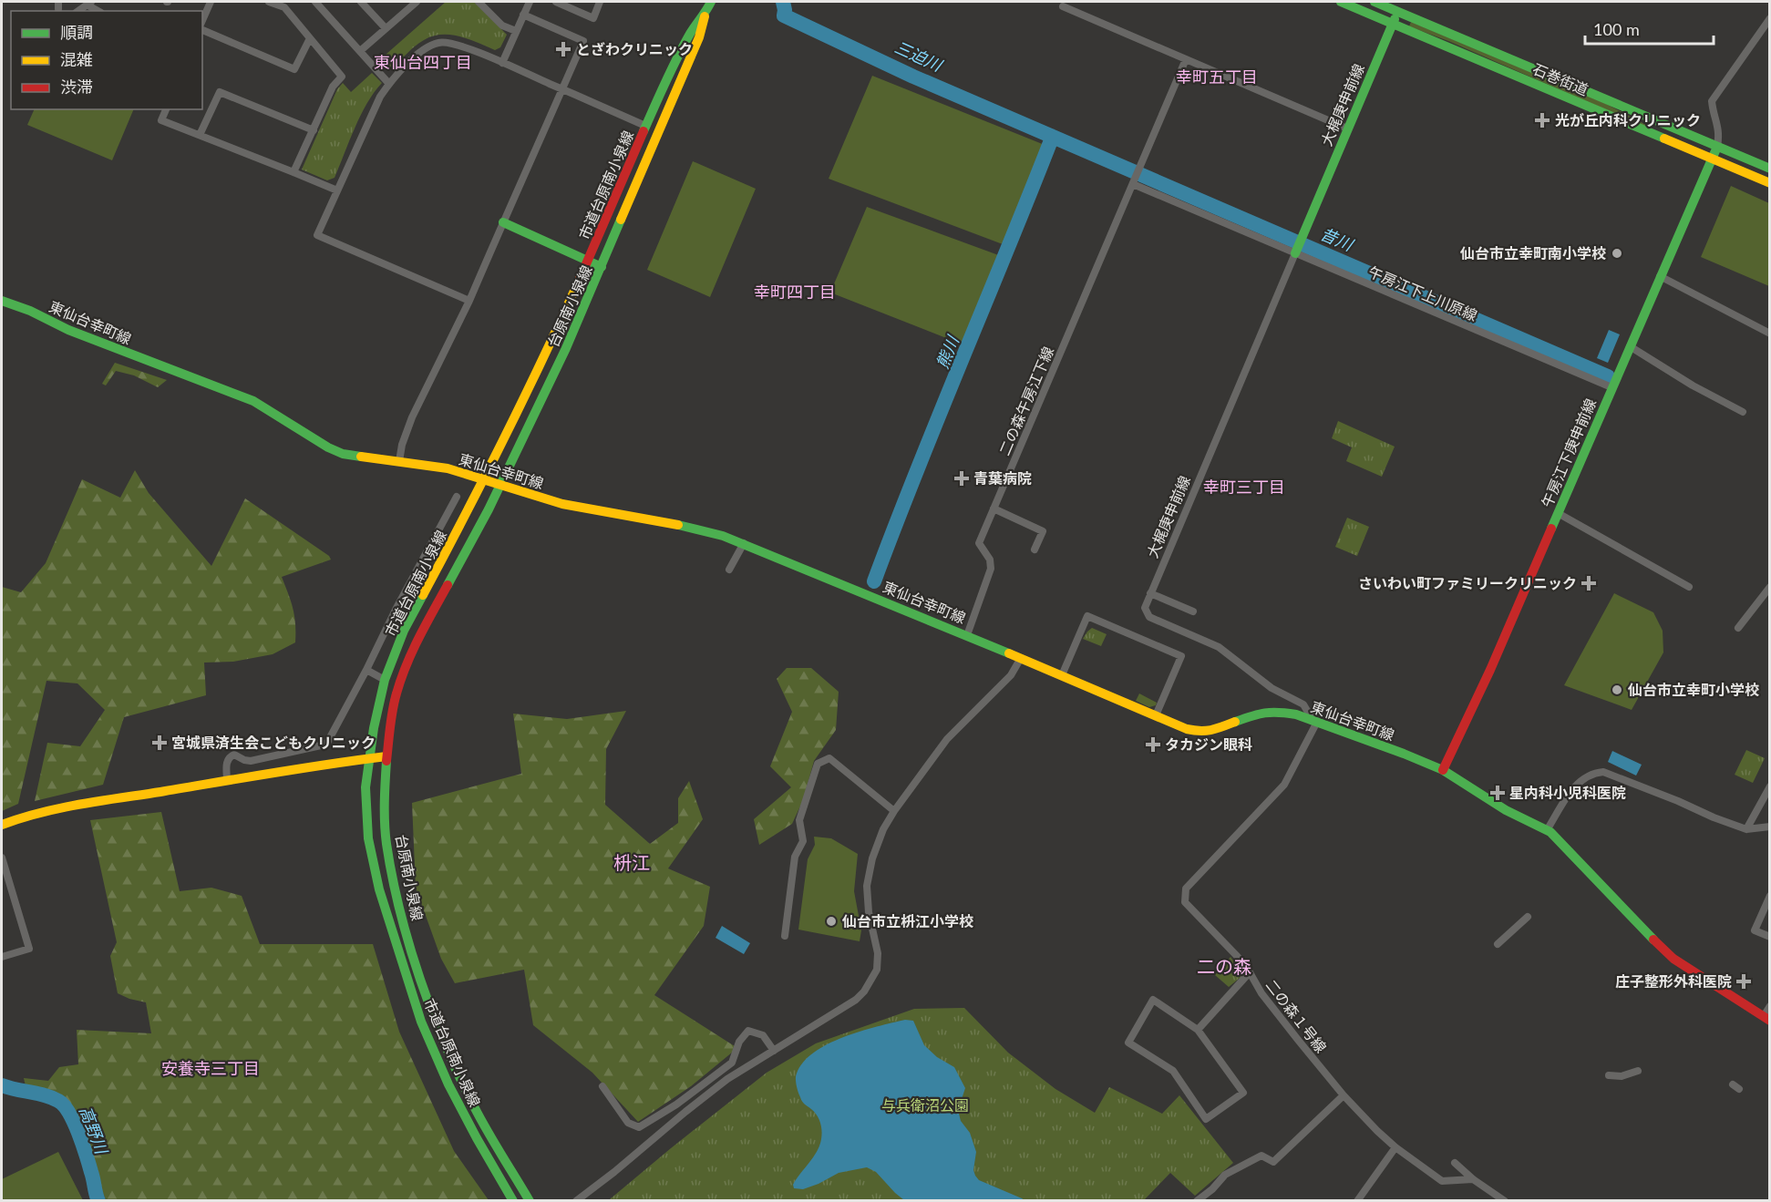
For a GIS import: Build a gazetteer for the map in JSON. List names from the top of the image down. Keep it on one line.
{"streets":{"street":["石巻街道","大梶庚申前線","市道台原南小泉線","午房江下上川原線","台原南小泉線","東仙台幸町線","二の森午房江下線","午房江下庚申前線","二の森１号線"]},"crossings":[["石巻街道","大梶庚申前線"],["石巻街道","午房江下庚申前線"],["大梶庚申前線","午房江下上川原線"],["大梶庚申前線","東仙台幸町線"],["大梶庚申前線","二の森１号線"],["市道台原南小泉線","台原南小泉線"],["市道台原南小泉線","東仙台幸町線"],["午房江下上川原線","二の森午房江下線"],["午房江下上川原線","午房江下庚申前線"],["台原南小泉線","東仙台幸町線"],["東仙台幸町線","二の森午房江下線"],["東仙台幸町線","午房江下庚申前線"],["東仙台幸町線","二の森１号線"]],"districts":["東仙台四丁目","幸町五丁目","幸町四丁目","幸町三丁目","枡江","二の森","安養寺三丁目"],"water":["三迫川","昔川","熊川","高野川"],"parks":["与兵衛沼公園"],"places":{"health":["とざわクリニック","光が丘内科クリニック","青葉病院","さいわい町ファミリークリニック","宮城県済生会こどもクリニック","タカジン眼科","星内科小児科医院","庄子整形外科医院"],"other":["仙台市立幸町南小学校","仙台市立幸町小学校","仙台市立枡江小学校"]},"legend":["順調","混雑","渋滞"],"scale_bar":"100 m"}
